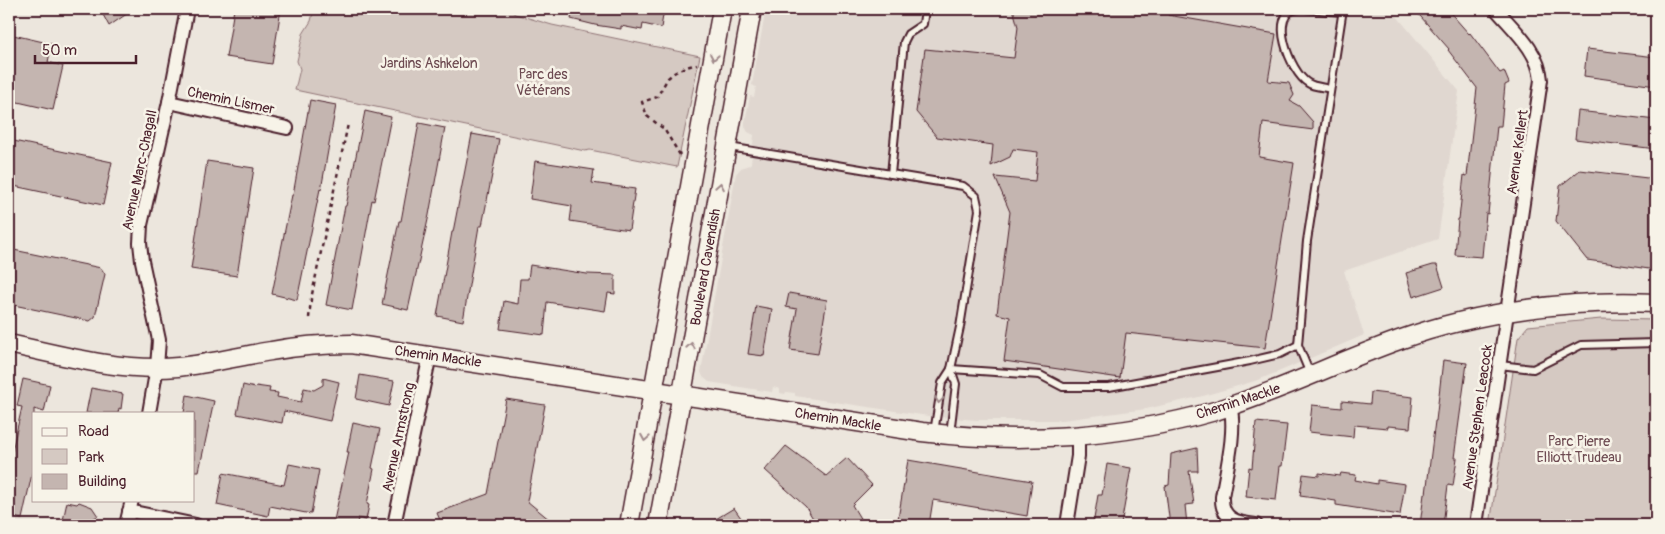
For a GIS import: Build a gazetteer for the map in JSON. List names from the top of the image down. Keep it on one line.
{"streets":{"street":["Chemin Lismer","Avenue Kellert","Avenue Marc-Chagall","Boulevard Cavendish","Chemin Mackle","Avenue Stephen Leacock","Avenue Armstrong"]},"crossings":[["Chemin Lismer","Avenue Marc-Chagall"],["Avenue Kellert","Chemin Mackle"],["Avenue Kellert","Avenue Stephen Leacock"],["Avenue Marc-Chagall","Chemin Mackle"],["Boulevard Cavendish","Chemin Mackle"],["Chemin Mackle","Avenue Stephen Leacock"],["Chemin Mackle","Avenue Armstrong"]],"parks":["Jardins Ashkelon","Parc des Vétérans","Parc Pierre Elliott Trudeau"],"legend":["Road","Park","Building"],"scale_bar":"50 m"}
